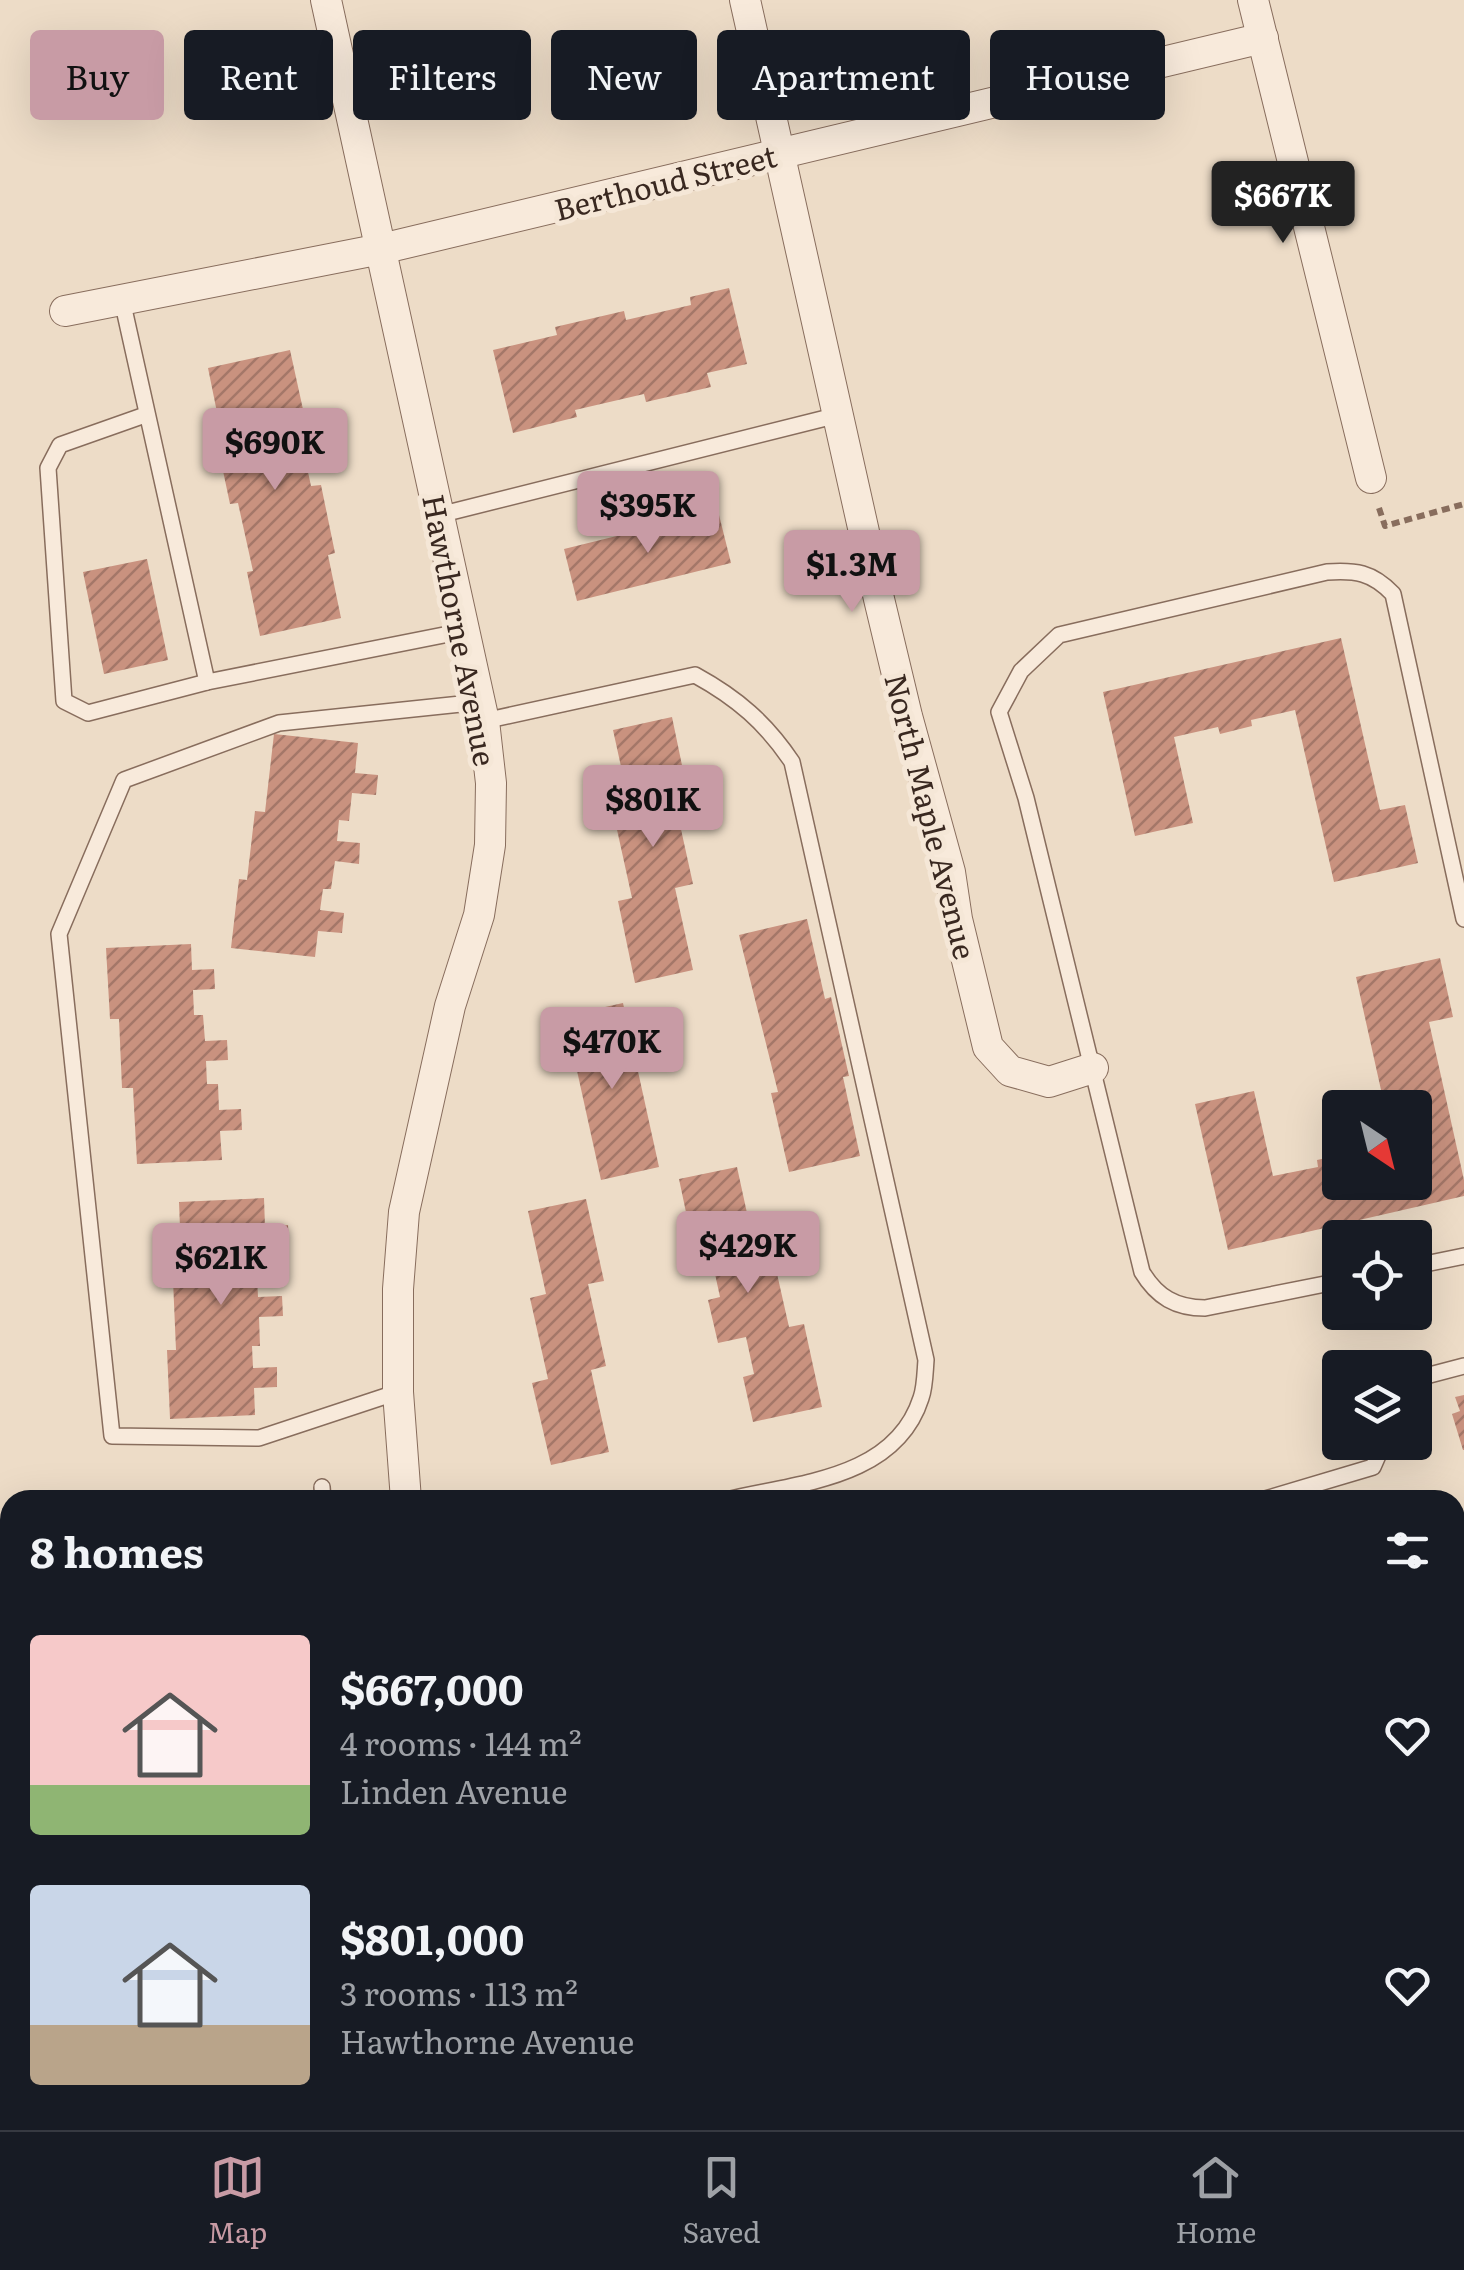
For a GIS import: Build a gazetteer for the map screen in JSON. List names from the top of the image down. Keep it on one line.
{"streets":{"street":["Berthoud Street","Hawthorne Avenue","North Maple Avenue"]},"crossings":[["Berthoud Street","Hawthorne Avenue"],["Berthoud Street","North Maple Avenue"]],"north":"bottom right","page":{"chip":["Buy","Rent","Filters","New","Apartment","House"],"price":["$667K","$690K","$395K","$1.3M","$801K","$470K","$429K","$621K"],"heading":"8 homes","list":[{"name":"$667,000","note":"4 rooms · 144 m² · Linden Avenue"},{"name":"$801,000","note":"3 rooms · 113 m² · Hawthorne Avenue"}],"tabs":["Map","Saved","Home"]}}
